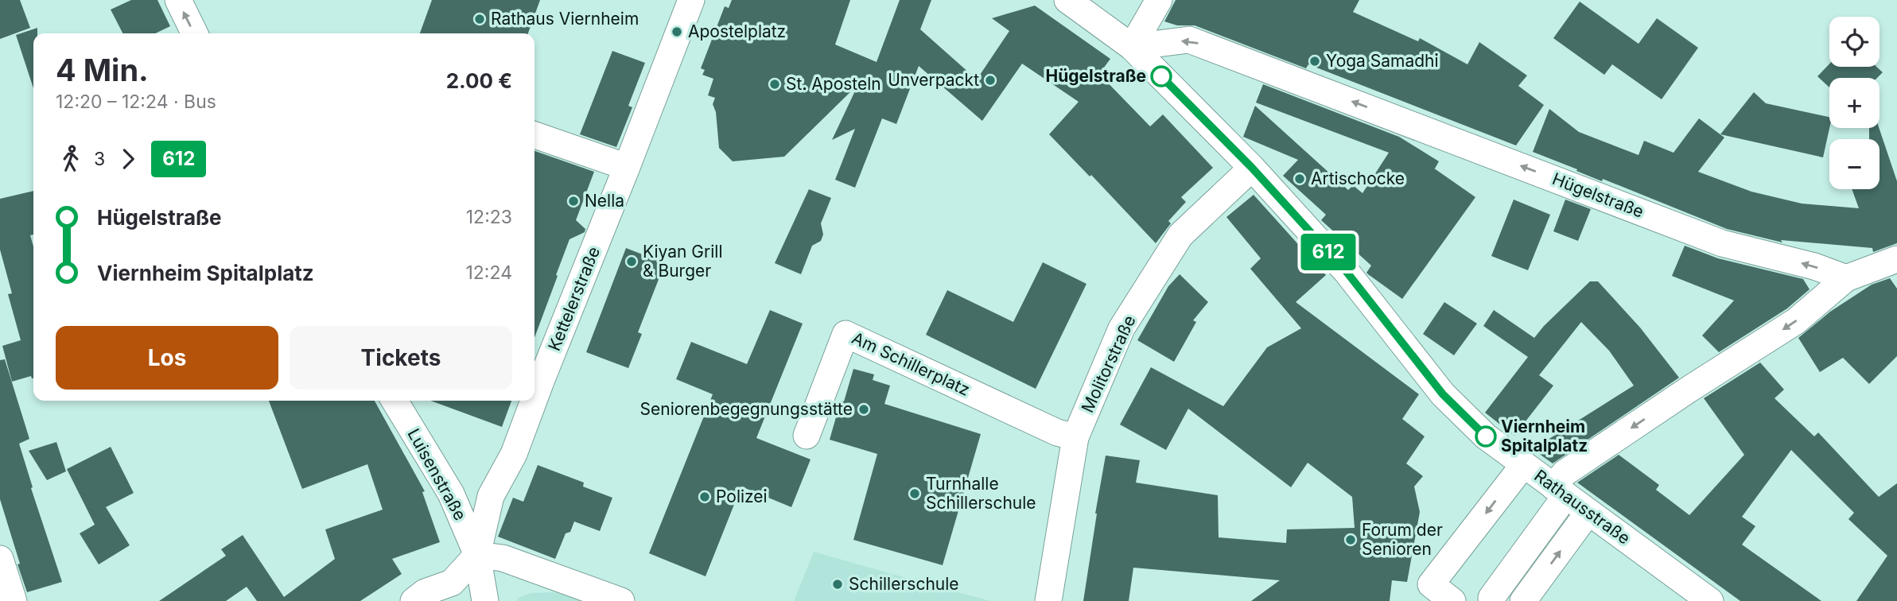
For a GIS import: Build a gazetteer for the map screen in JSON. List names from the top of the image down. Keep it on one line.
{"streets":{"street":["Hügelstraße","Kettelerstraße","Am Schillerplatz","Molitorstraße","Luisenstraße","Rathausstraße"]},"crossings":[["Hügelstraße","Rathausstraße"],["Kettelerstraße","Luisenstraße"],["Am Schillerplatz","Molitorstraße"],["Molitorstraße","Rathausstraße"]],"one_way":["Hügelstraße"],"places":["Rathaus Viernheim","Apostelplatz","Yoga Samadhi","Hügelstraße","Unverpackt","St. Aposteln","Artischocke","Nella","Kiyan Grill & Burger","Seniorenbegegnungsstätte","Viernheim Spitalplatz","Turnhalle Schillerschule","Polizei","Forum der Senioren","Schillerschule"],"lines":["bus line 612"],"page":{"on_map":"612","map_buttons":["+","−"],"heading":["4 Min.","12:20 – 12:24 · Bus","2.00 €"],"legs":["3","612"],"list":[{"name":"Hügelstraße","value":"12:23"},{"name":"Viernheim Spitalplatz","value":"12:24"}],"buttons":["Los","Tickets"]}}
